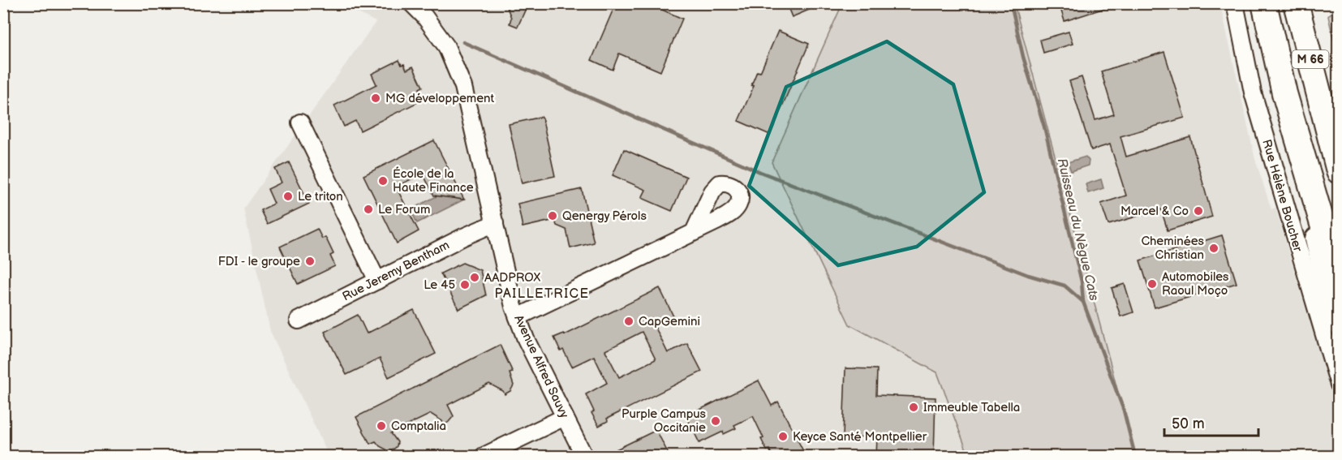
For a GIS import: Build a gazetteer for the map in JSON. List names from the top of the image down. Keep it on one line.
{"streets":{"highway":["M 66"],"street":["Rue Hélène Boucher","Rue Jeremy Bentham","Avenue Alfred Sauvy"]},"crossings":[["Rue Jeremy Bentham","Avenue Alfred Sauvy"]],"districts":["PAILLETRICE"],"water":["Ruisseau du Nègue Cats"],"places":["MG développement","École de la Haute Finance","Le triton","Le Forum","Marcel & Co","Qenergy Pérols","Cheminées Christian","FDI - le groupe","AADPROX","Automobiles Raoul Moço","Le 45","CapGemini","Immeuble Tabella","Purple Campus Occitanie","Comptalia","Keyce Santé Montpellier"],"scale_bar":"50 m"}
